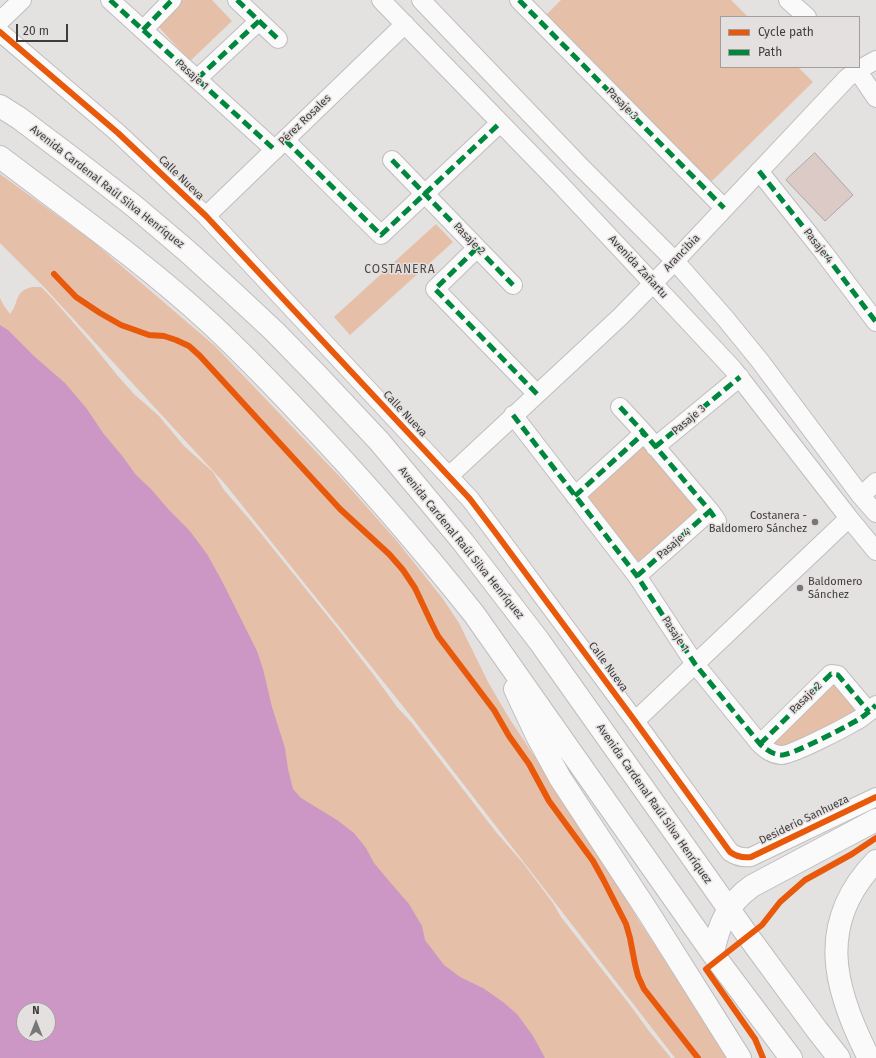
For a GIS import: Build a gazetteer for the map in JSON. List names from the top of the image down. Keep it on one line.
{"streets":{"main road":["Avenida Cardenal Raúl Silva Henríquez"],"street":["Pasaje 1","Pasaje 3","Pérez Rosales","Calle Nueva","Pasaje 2","Pasaje 4","Arancibia","Avenida Zañartu","Desiderio Sanhueza"]},"crossings":[["Pasaje 1","Pérez Rosales"],["Pasaje 1","Pasaje 2"],["Pasaje 1","Pasaje 4"],["Pasaje 1","Arancibia"],["Pasaje 3","Pasaje 4"],["Pasaje 3","Arancibia"],["Pasaje 3","Avenida Zañartu"],["Pérez Rosales","Calle Nueva"],["Pérez Rosales","Avenida Zañartu"],["Calle Nueva","Arancibia"],["Calle Nueva","Desiderio Sanhueza"],["Pasaje 4","Arancibia"],["Arancibia","Avenida Zañartu"]],"districts":["COSTANERA"],"places":["Costanera - Baldomero Sánchez","Baldomero Sánchez"],"legend":["Cycle path","Path"],"scale_bar":"20 m","north":"top"}
